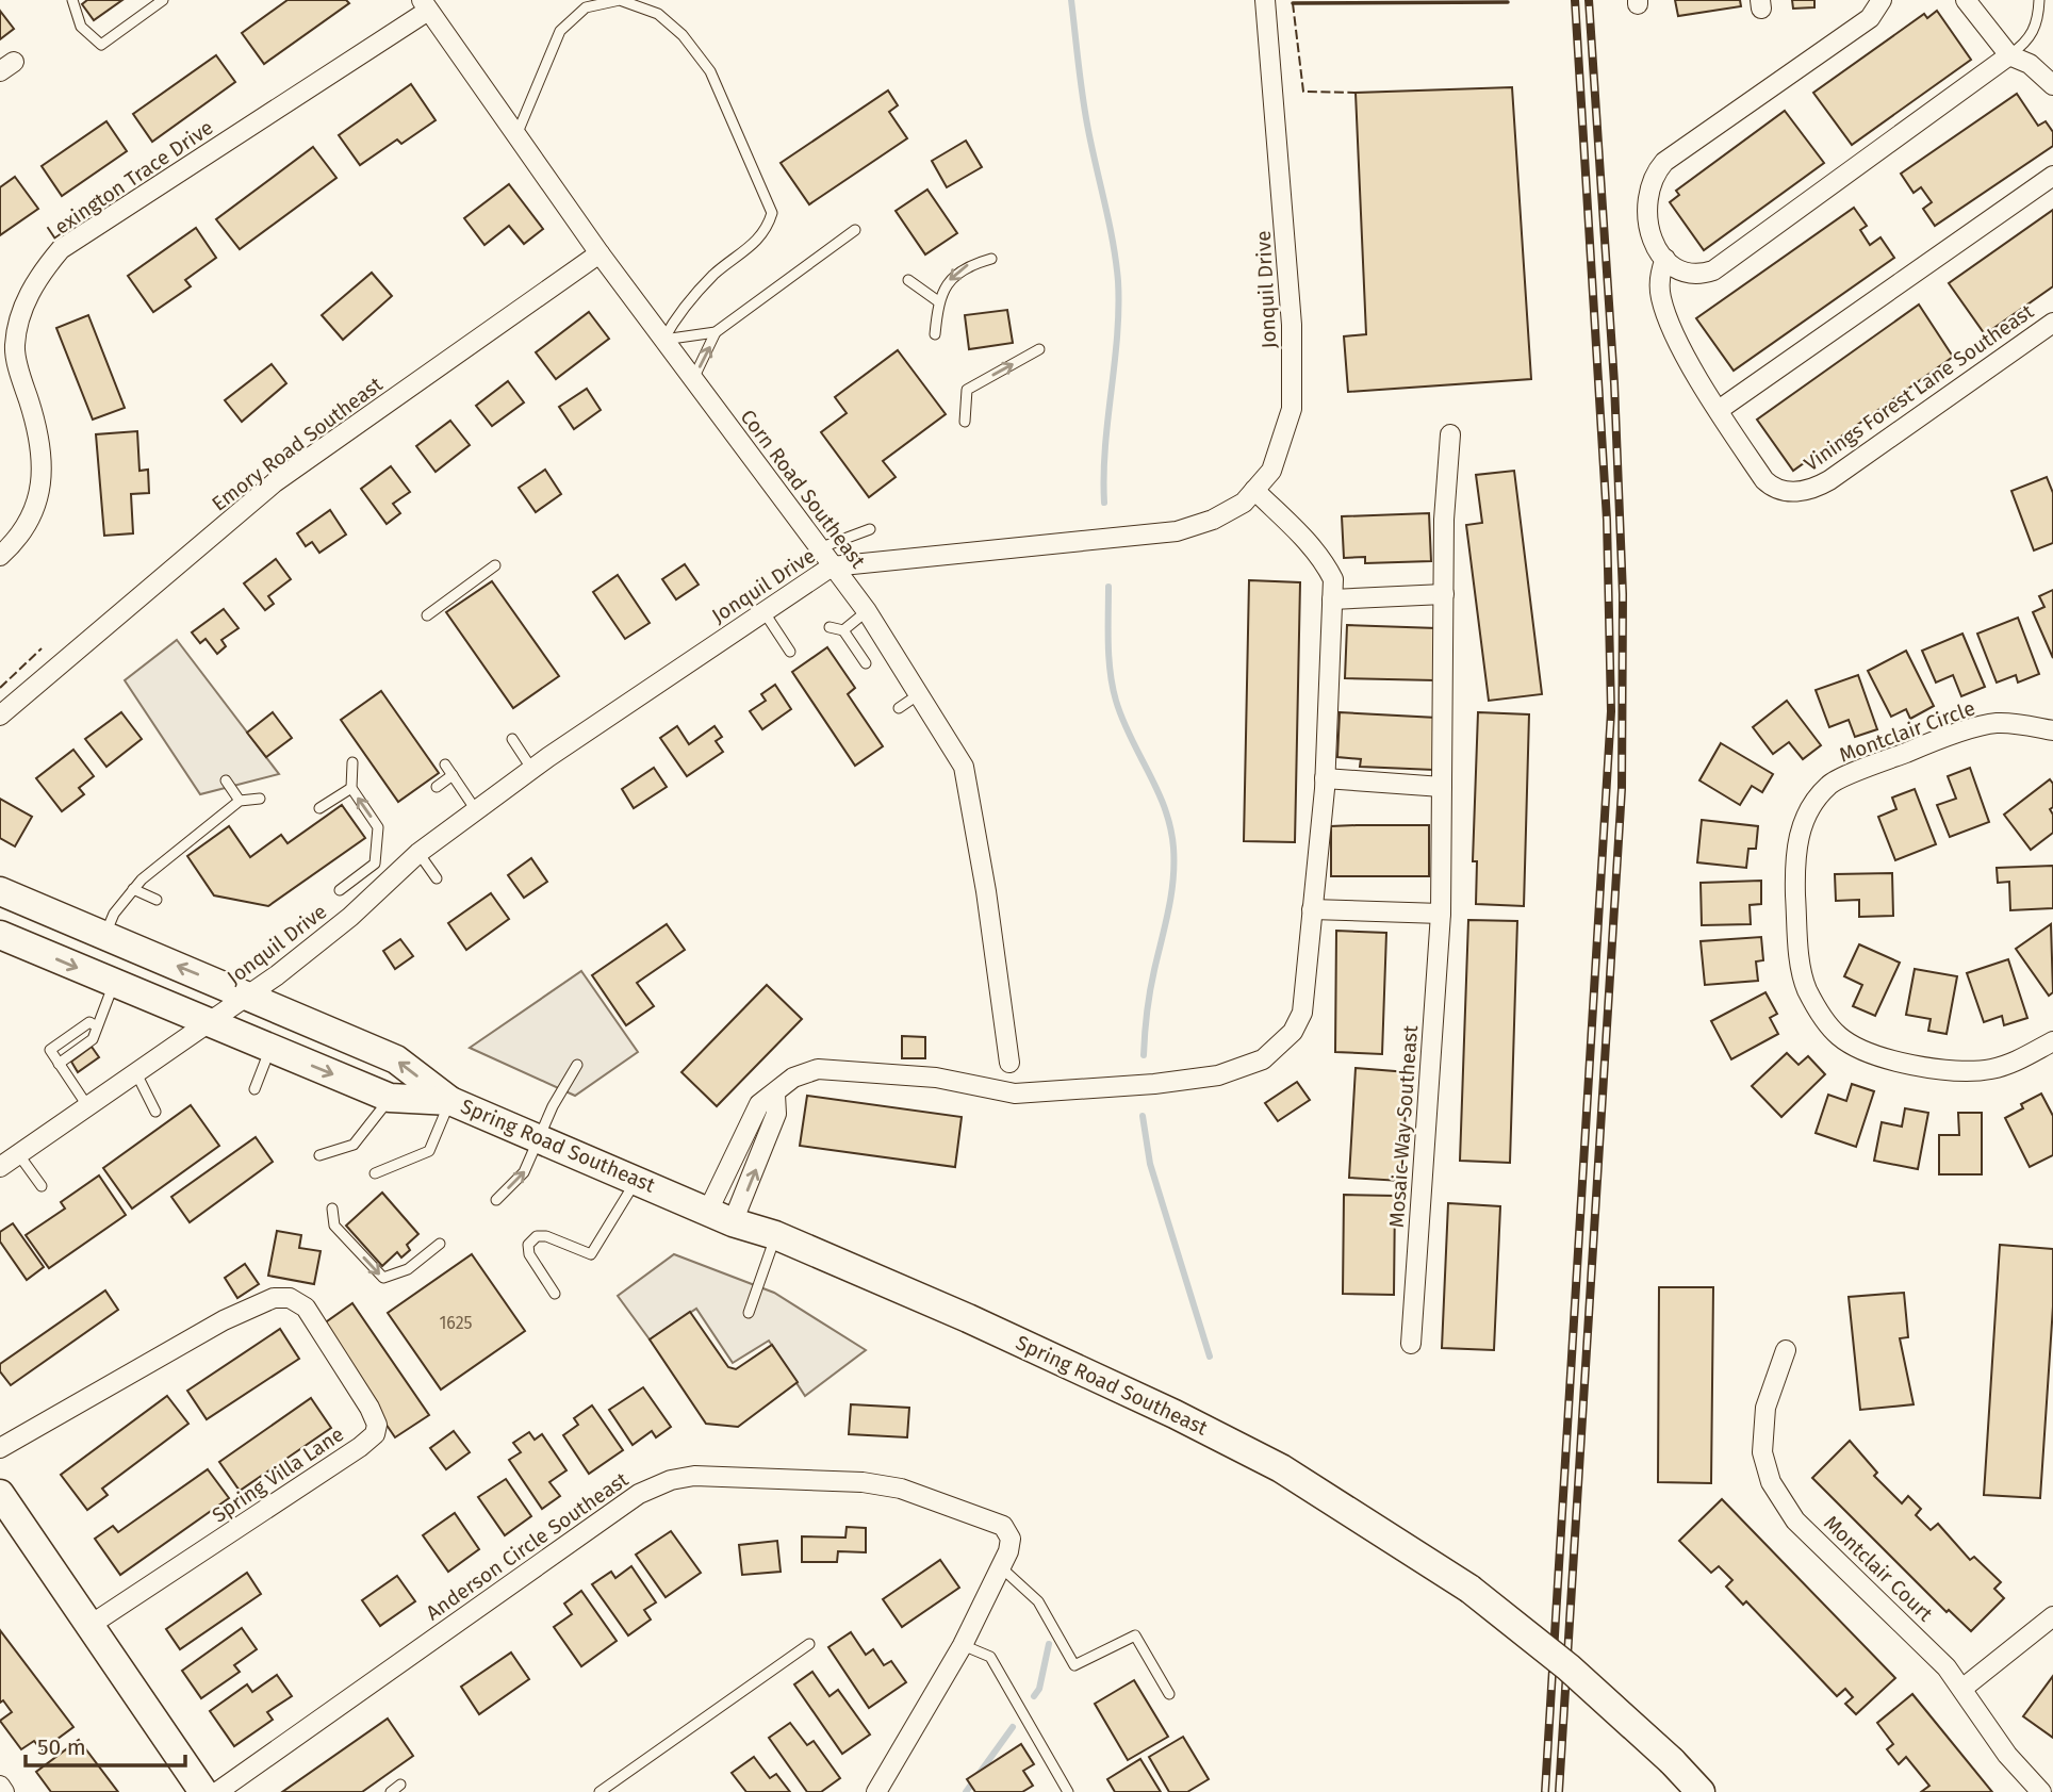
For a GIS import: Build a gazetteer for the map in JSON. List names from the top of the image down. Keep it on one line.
{"streets":{"main road":["Spring Road Southeast"],"street":["Lexington Trace Drive","Jonquil Drive","Vinings Forest Lane Southeast","Emory Road Southeast","Corn Road Southeast","Montclair Circle","Mosaic Way Southeast","Spring Villa Lane","Anderson Circle Southeast","Montclair Court"]},"crossings":[["Lexington Trace Drive","Corn Road Southeast"],["Jonquil Drive","Corn Road Southeast"],["Jonquil Drive","Spring Road Southeast"],["Emory Road Southeast","Corn Road Southeast"]],"house_numbers":["1625"],"scale_bar":"50 m"}
